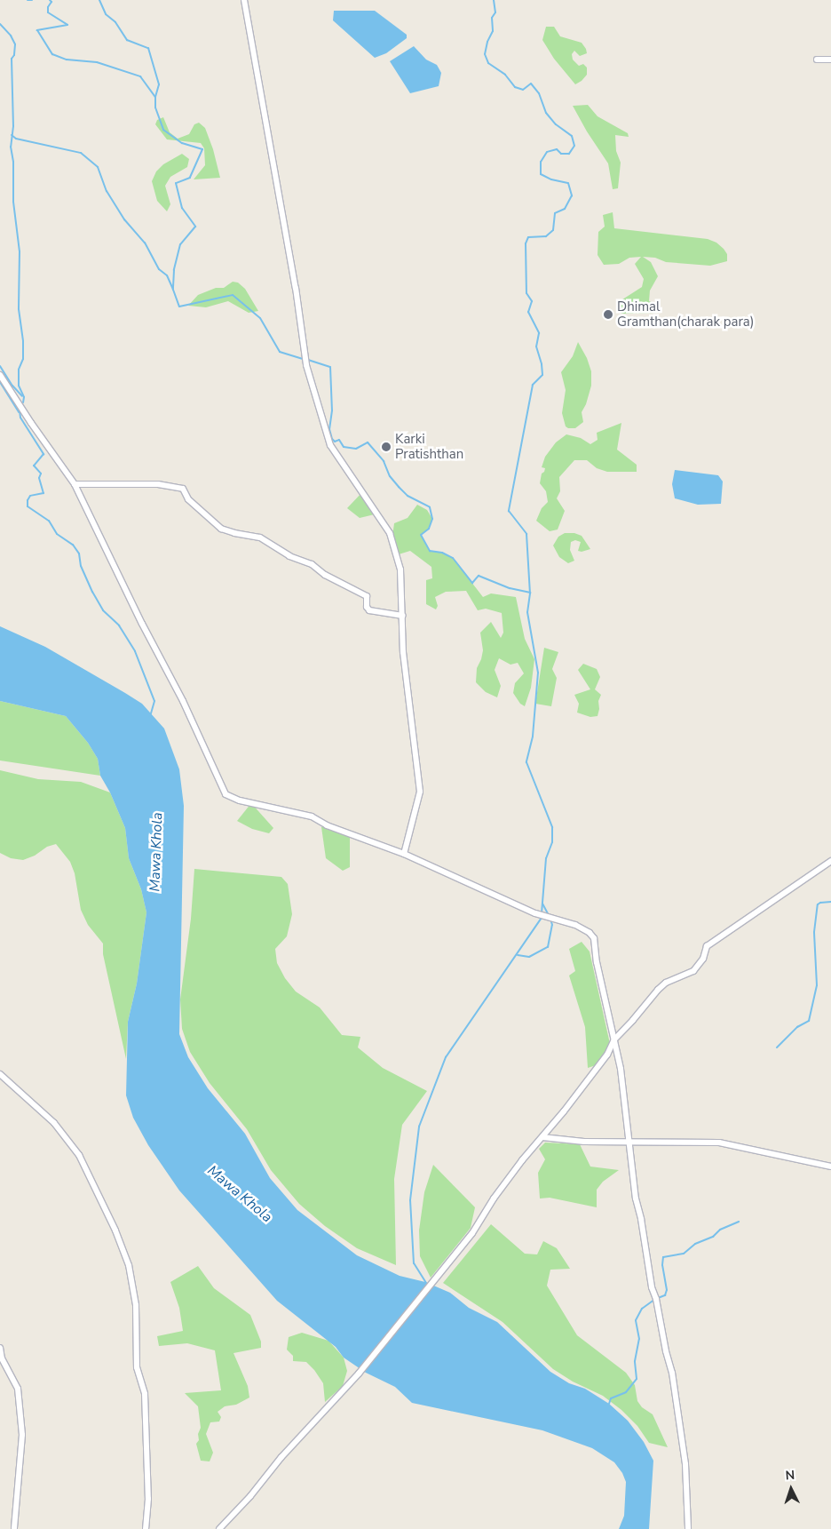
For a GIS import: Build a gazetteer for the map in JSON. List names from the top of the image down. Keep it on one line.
{"water":["Mawa Khola"],"places":["Dhimal Gramthan(charak para)","Karki Pratishthan"],"north":"top"}
